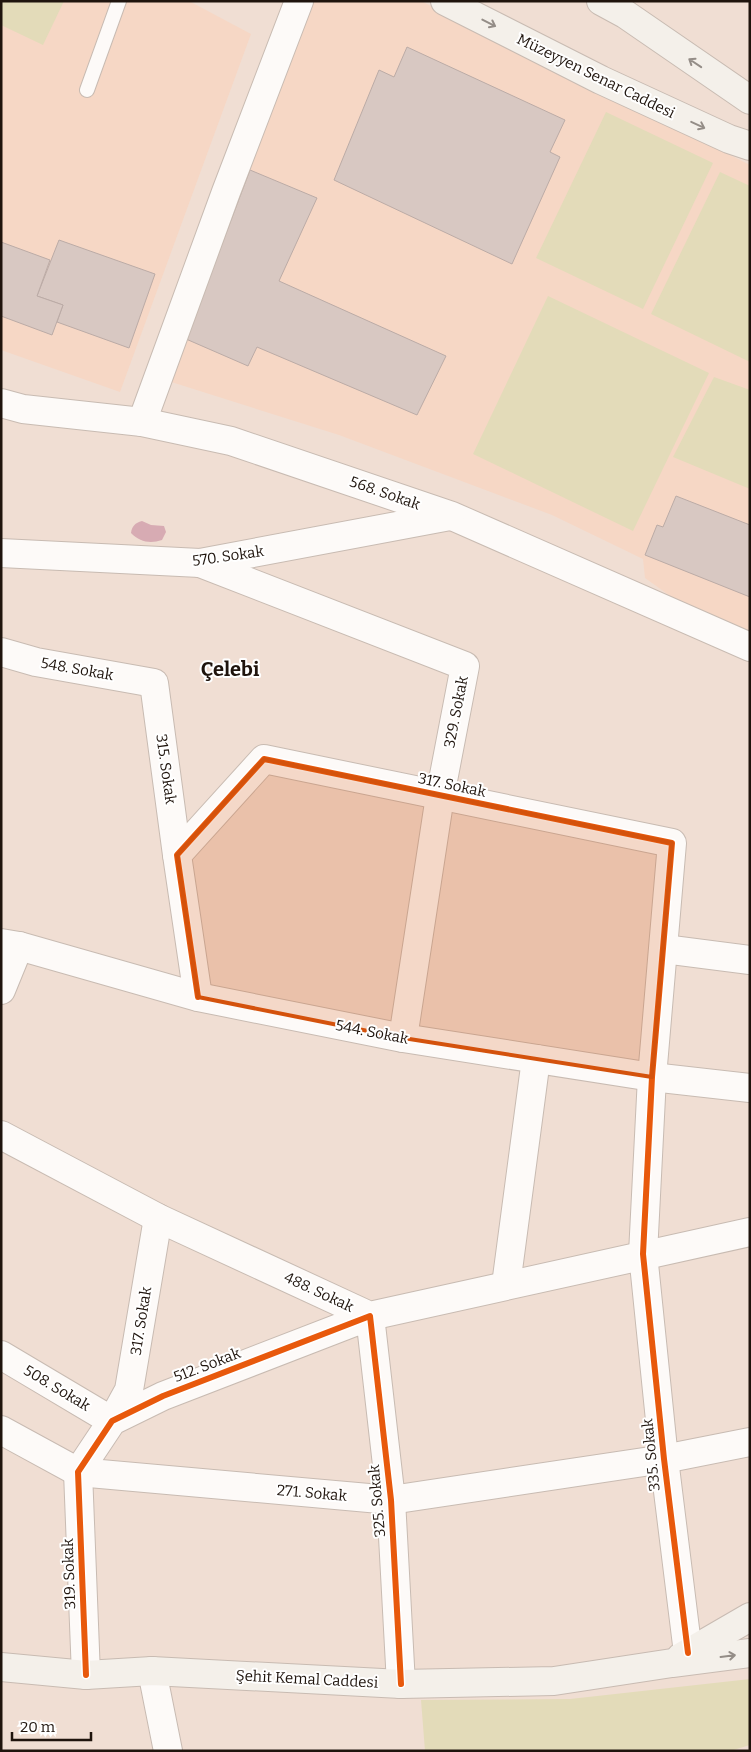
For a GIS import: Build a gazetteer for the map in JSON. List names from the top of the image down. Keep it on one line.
{"streets":{"main road":["Müzeyyen Senar Caddesi","Şehit Kemal Caddesi"],"street":["568. Sokak","570. Sokak","548. Sokak","329. Sokak","315. Sokak","317. Sokak","544. Sokak","488. Sokak","512. Sokak","508. Sokak","335. Sokak","271. Sokak","325. Sokak","319. Sokak"]},"crossings":[["568. Sokak","570. Sokak"],["570. Sokak","329. Sokak"],["548. Sokak","315. Sokak"],["329. Sokak","317. Sokak"],["329. Sokak","544. Sokak"],["315. Sokak","317. Sokak"],["317. Sokak","544. Sokak"],["317. Sokak","488. Sokak"],["317. Sokak","512. Sokak"],["317. Sokak","508. Sokak"],["317. Sokak","335. Sokak"],["544. Sokak","335. Sokak"],["488. Sokak","512. Sokak"],["488. Sokak","335. Sokak"],["488. Sokak","325. Sokak"],["512. Sokak","508. Sokak"],["512. Sokak","325. Sokak"],["335. Sokak","271. Sokak"],["335. Sokak","Şehit Kemal Caddesi"],["271. Sokak","325. Sokak"],["271. Sokak","319. Sokak"],["325. Sokak","Şehit Kemal Caddesi"],["319. Sokak","Şehit Kemal Caddesi"]],"districts":["Çelebi"],"scale_bar":"20 m"}
